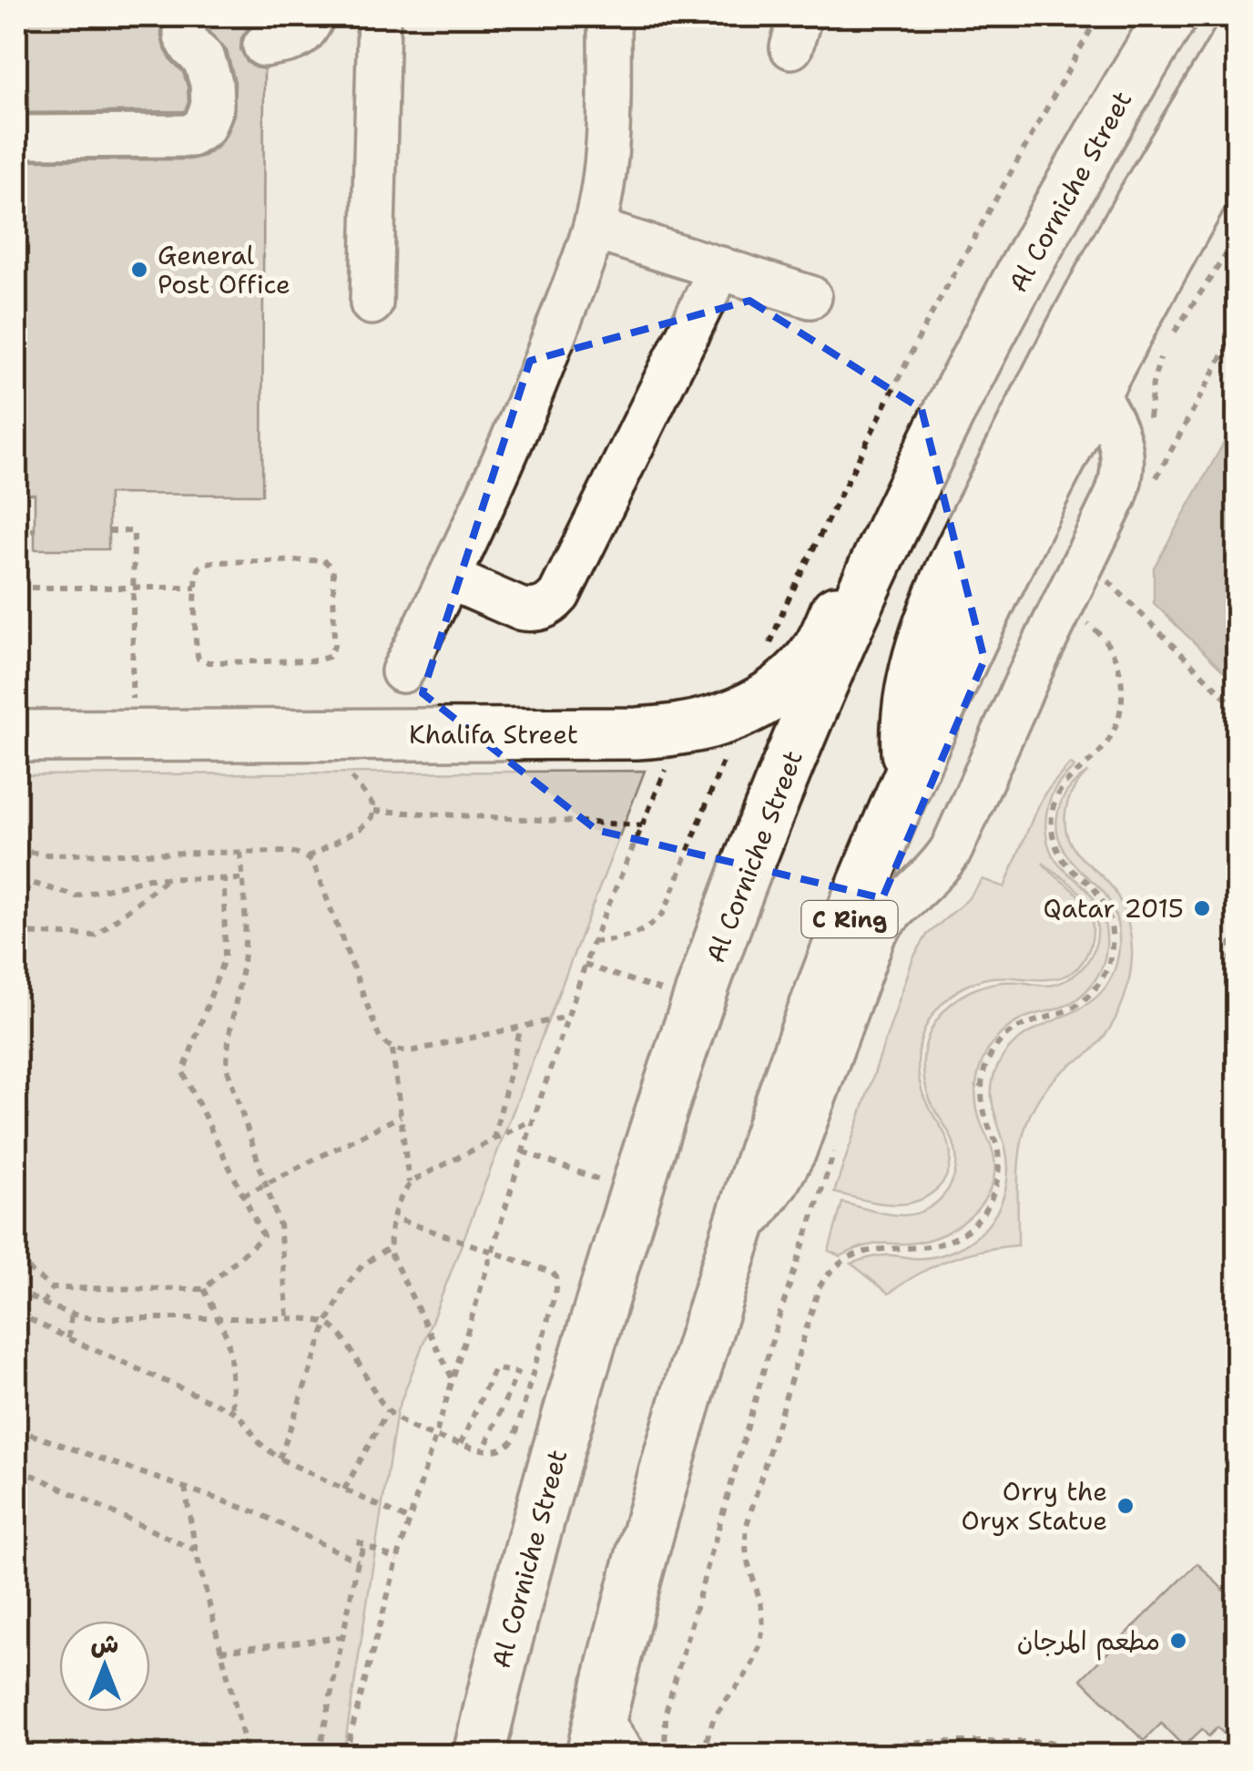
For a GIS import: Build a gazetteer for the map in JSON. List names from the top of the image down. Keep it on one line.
{"streets":{"main road":["Al Corniche Street","Khalifa Street","C Ring"]},"crossings":[["Al Corniche Street","Khalifa Street"]],"places":["General Post Office","Qatar 2015","Orry the Oryx Statue","مطعم المرجان"],"north":"top"}
